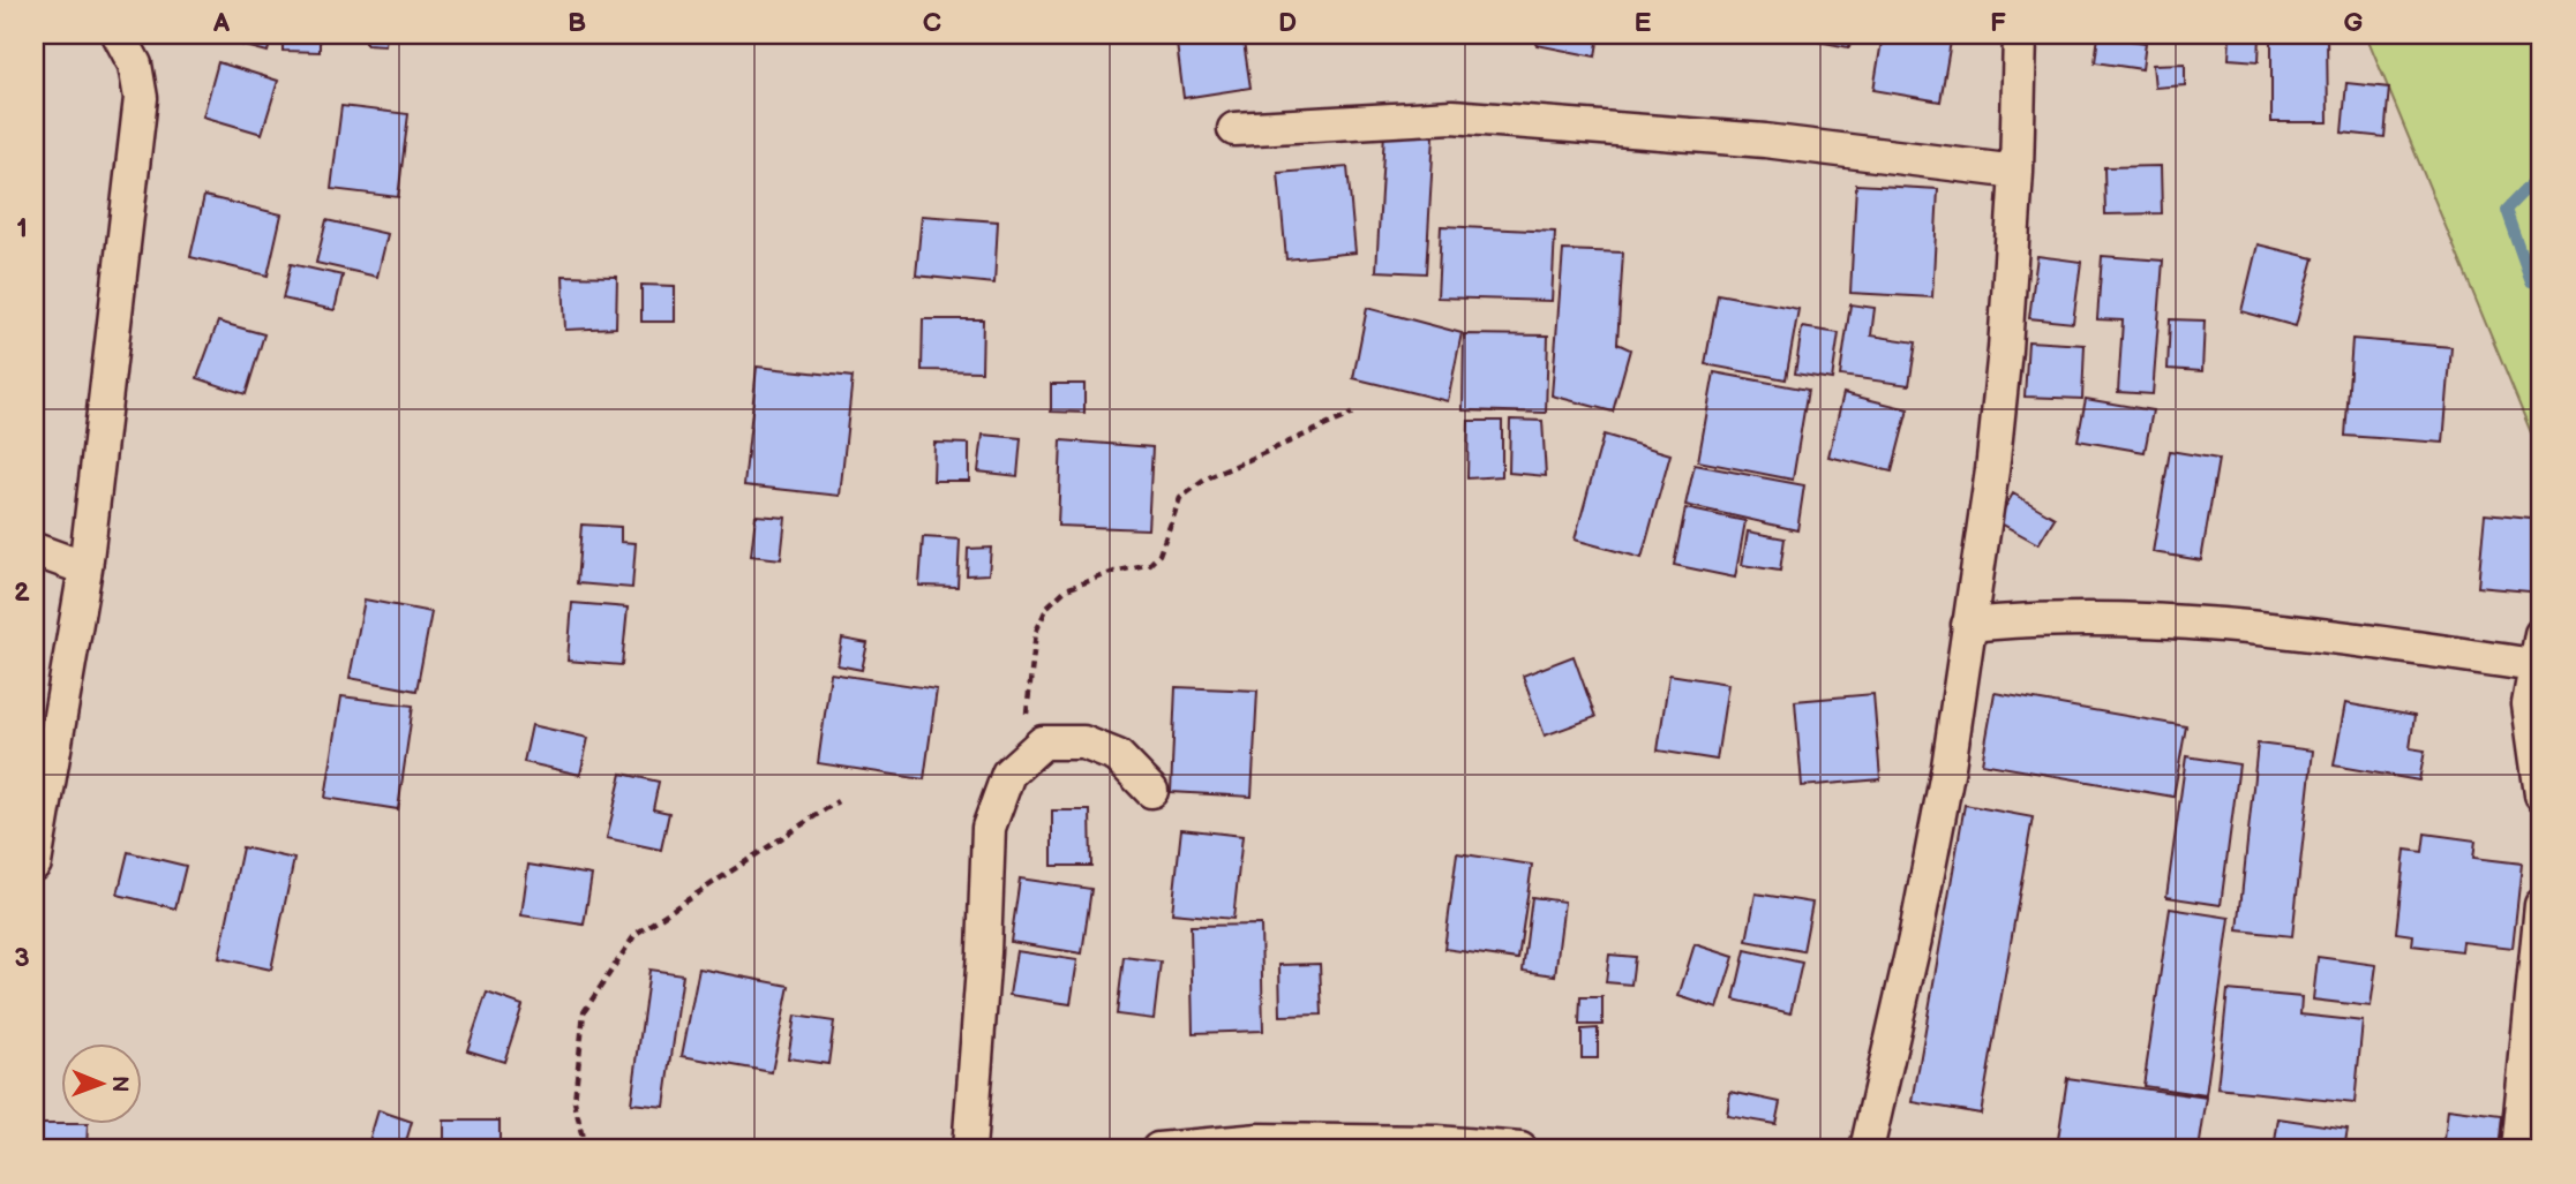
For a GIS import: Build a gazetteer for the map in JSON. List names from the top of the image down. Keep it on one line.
{"north":"right","grid":{"columns":["A","B","C","D","E","F","G"],"rows":["1","2","3"]}}
